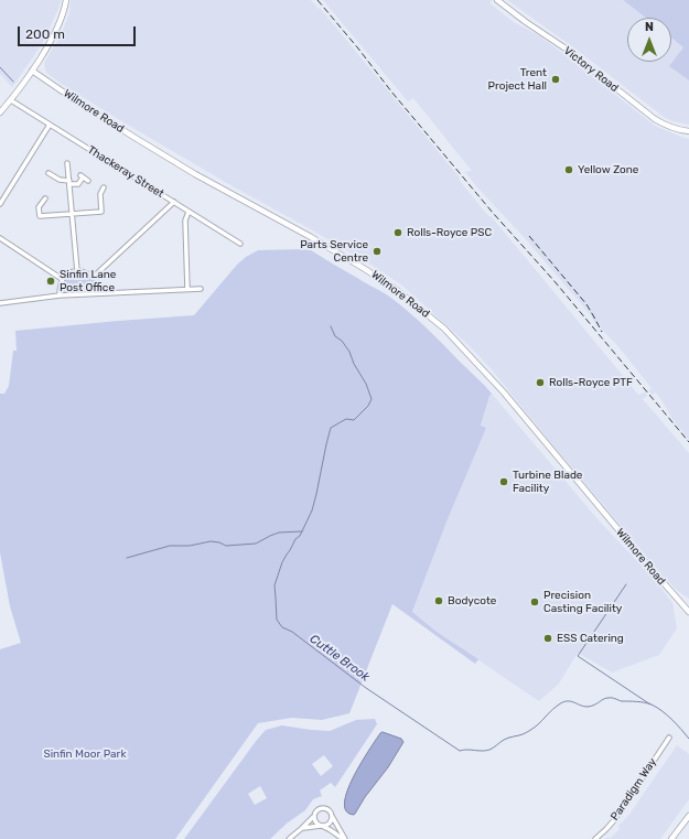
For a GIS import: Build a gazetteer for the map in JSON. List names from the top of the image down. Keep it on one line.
{"streets":{"street":["Victory Road","Wilmore Road","Thackeray Street","Paradigm Way"]},"water":["Cuttle Brook"],"parks":["Sinfin Moor Park"],"places":["Trent Project Hall","Yellow Zone","Rolls-Royce PSC","Parts Service Centre","Sinfin Lane Post Office","Rolls-Royce PTF","Turbine Blade Facility","Bodycote","Precision Casting Facility","ESS Catering"],"scale_bar":"200 m","north":"top"}
